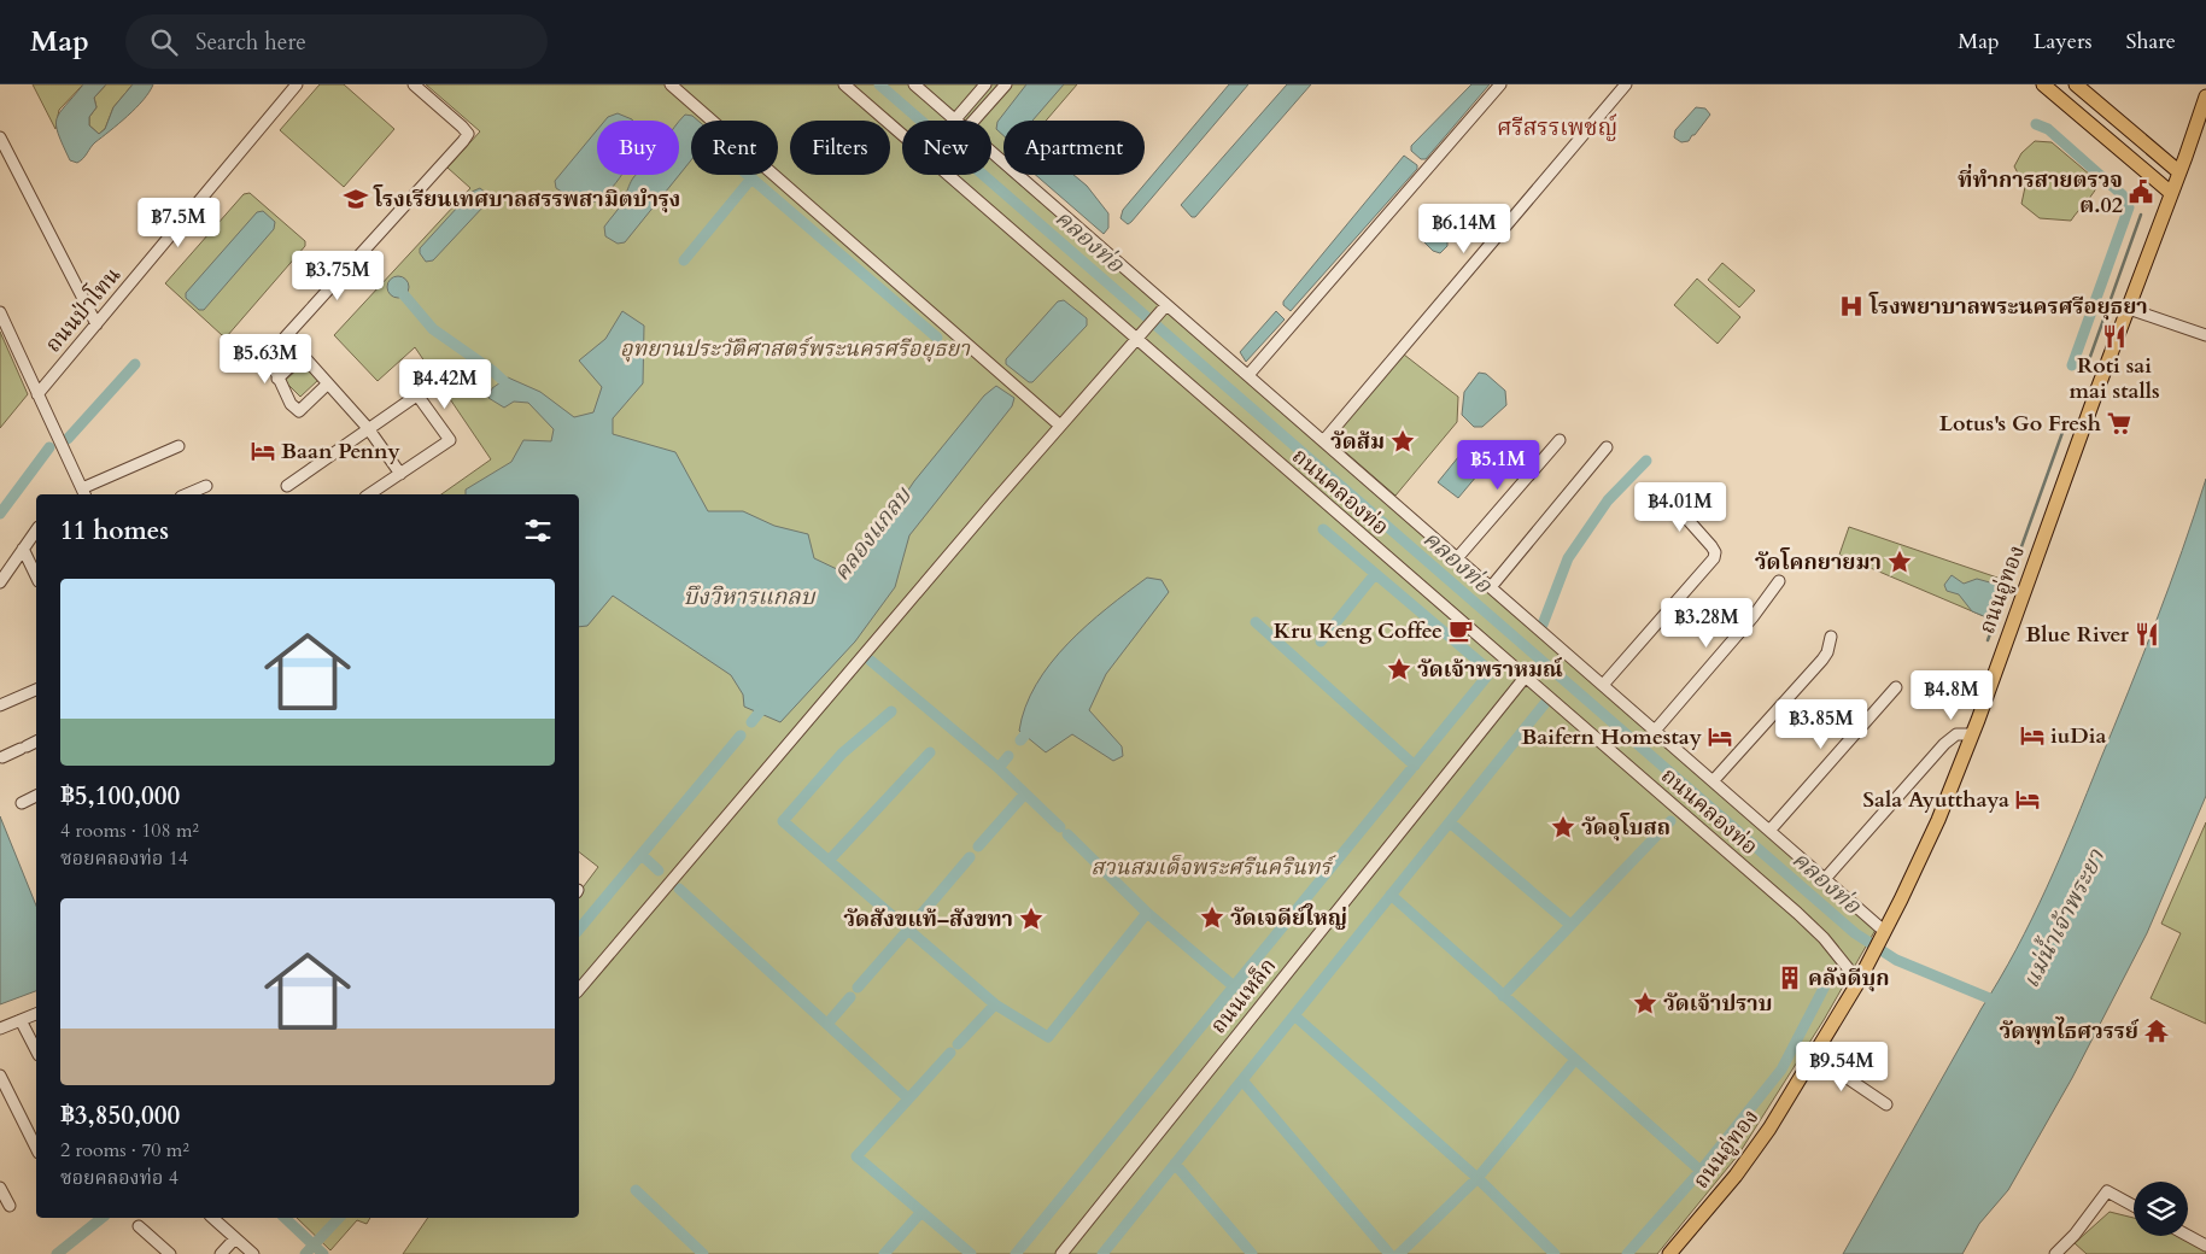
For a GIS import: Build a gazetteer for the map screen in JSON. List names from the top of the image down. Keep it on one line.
{"streets":{"main road":["ถนนอู่ทอง"],"street":["ถนนป่าโทน","ถนนคลองท่อ","ถนนเหล็ก"]},"crossings":[["ถนนคลองท่อ","ถนนอู่ทอง"],["ถนนคลองท่อ","ถนนเหล็ก"]],"districts":["ศรีสรรเพชญ์"],"water":["คลองท่อ","คลองแกลบ","บึงวิหารแกลบ","แม่น้ำเจ้าพระยา"],"parks":["อุทยานประวัติศาสตร์พระนครศรีอยุธยา","สวนสมเด็จพระศรีนครินทร์"],"places":{"public building":["ที่ทำการสายตรวจ ต.02"],"school or university":["โรงเรียนเทศบาลสรรพสามิตบำรุง"],"hospital":["โรงพยาบาลพระนครศรีอยุธยา"],"restaurant":["Roti sai mai stalls","Blue River"],"supermarket":["Lotus's Go Fresh"],"place":["วัดส้ม","วัดโคกยายมา","วัดเจ้าพราหมณ์","วัดอุโบสถ","วัดเจดีย์ใหญ่","วัดสังขแท้–สังขทา","วัดเจ้าปราบ"],"hotel":["Baan Penny","iuDia","Baifern Homestay","Sala Ayutthaya"],"cafe":["Kru Keng Coffee"],"building":["คลังดีบุก"],"temple":["วัดพุทไธศวรรย์"]},"page":{"header":"Map","search":"Search here","nav":["Map","Layers","Share"],"chip":["Buy","Rent","Filters","New","Apartment"],"price":["฿7.5M","฿6.14M","฿3.75M","฿5.63M","฿4.42M","฿5.1M","฿4.01M","฿3.28M","฿4.8M","฿3.85M","฿9.54M"],"heading":"11 homes","list":[{"name":"฿5,100,000","note":"4 rooms · 108 m² · ซอยคลองท่อ 14"},{"name":"฿3,850,000","note":"2 rooms · 70 m² · ซอยคลองท่อ 4"}]}}
